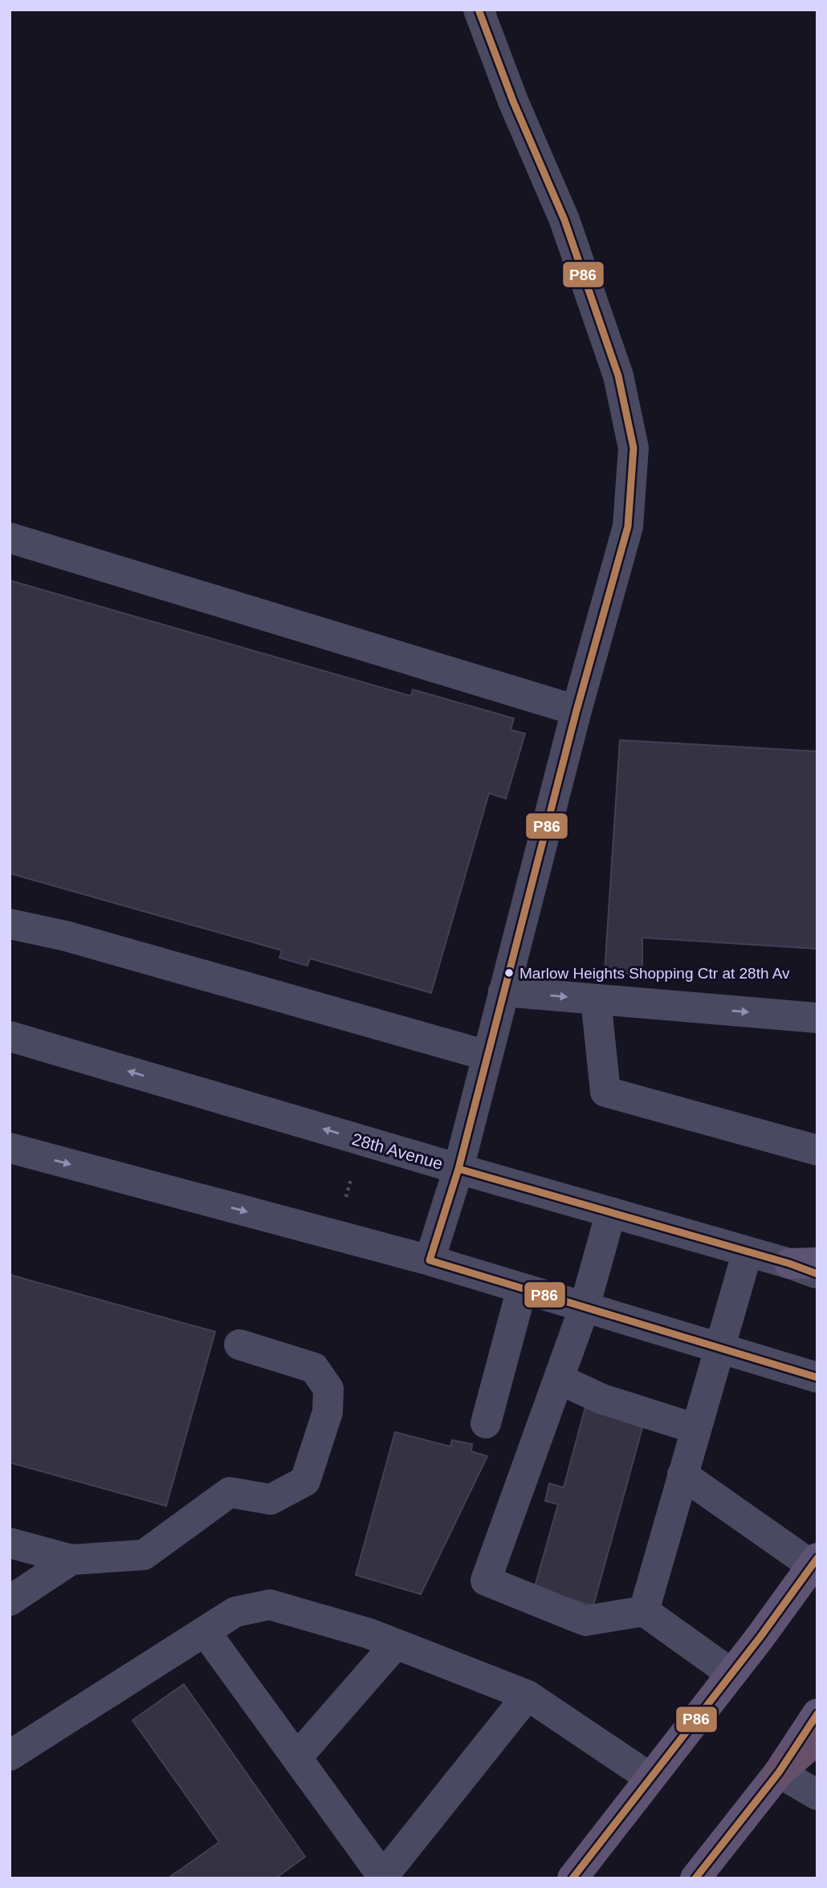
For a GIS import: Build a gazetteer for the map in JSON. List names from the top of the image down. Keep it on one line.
{"streets":{"street":["28th Avenue"]},"places":["Marlow Heights Shopping Ctr at 28th Av"],"lines":["transit line P86"]}
